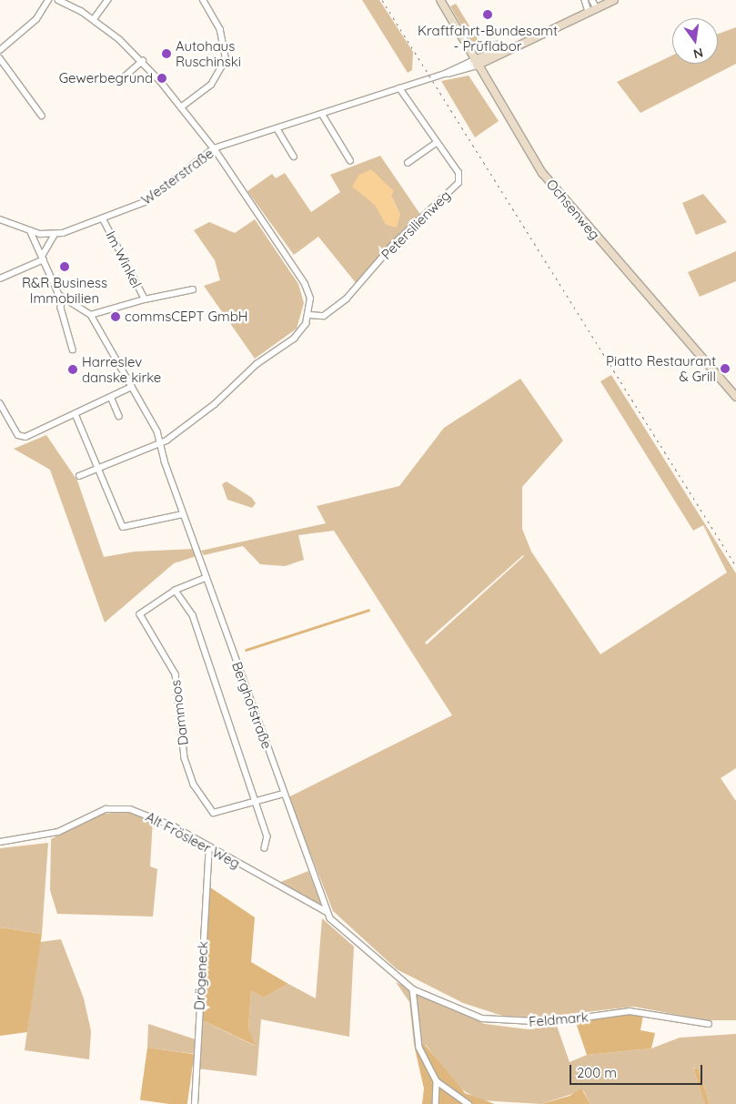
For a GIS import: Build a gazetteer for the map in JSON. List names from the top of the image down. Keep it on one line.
{"streets":{"main road":["Ochsenweg"],"street":["Westerstraße","Petersilienweg","Im Winkel","Berghofstraße","Dammoos","Alt Frösleer Weg","Drögeneck","Feldmark"]},"crossings":[["Westerstraße","Ochsenweg"],["Westerstraße","Petersilienweg"],["Westerstraße","Im Winkel"],["Im Winkel","Berghofstraße"],["Berghofstraße","Dammoos"],["Berghofstraße","Alt Frösleer Weg"],["Berghofstraße","Feldmark"],["Alt Frösleer Weg","Drögeneck"]],"places":["Kraftfahrt-Bundesamt - Prüflabor","Autohaus Ruschinski","Gewerbegrund","R&R Business Immobilien","commsCEPT GmbH","Piatto Restaurant & Grill","Harreslev danske kirke"],"scale_bar":"200 m","north":"bottom"}
